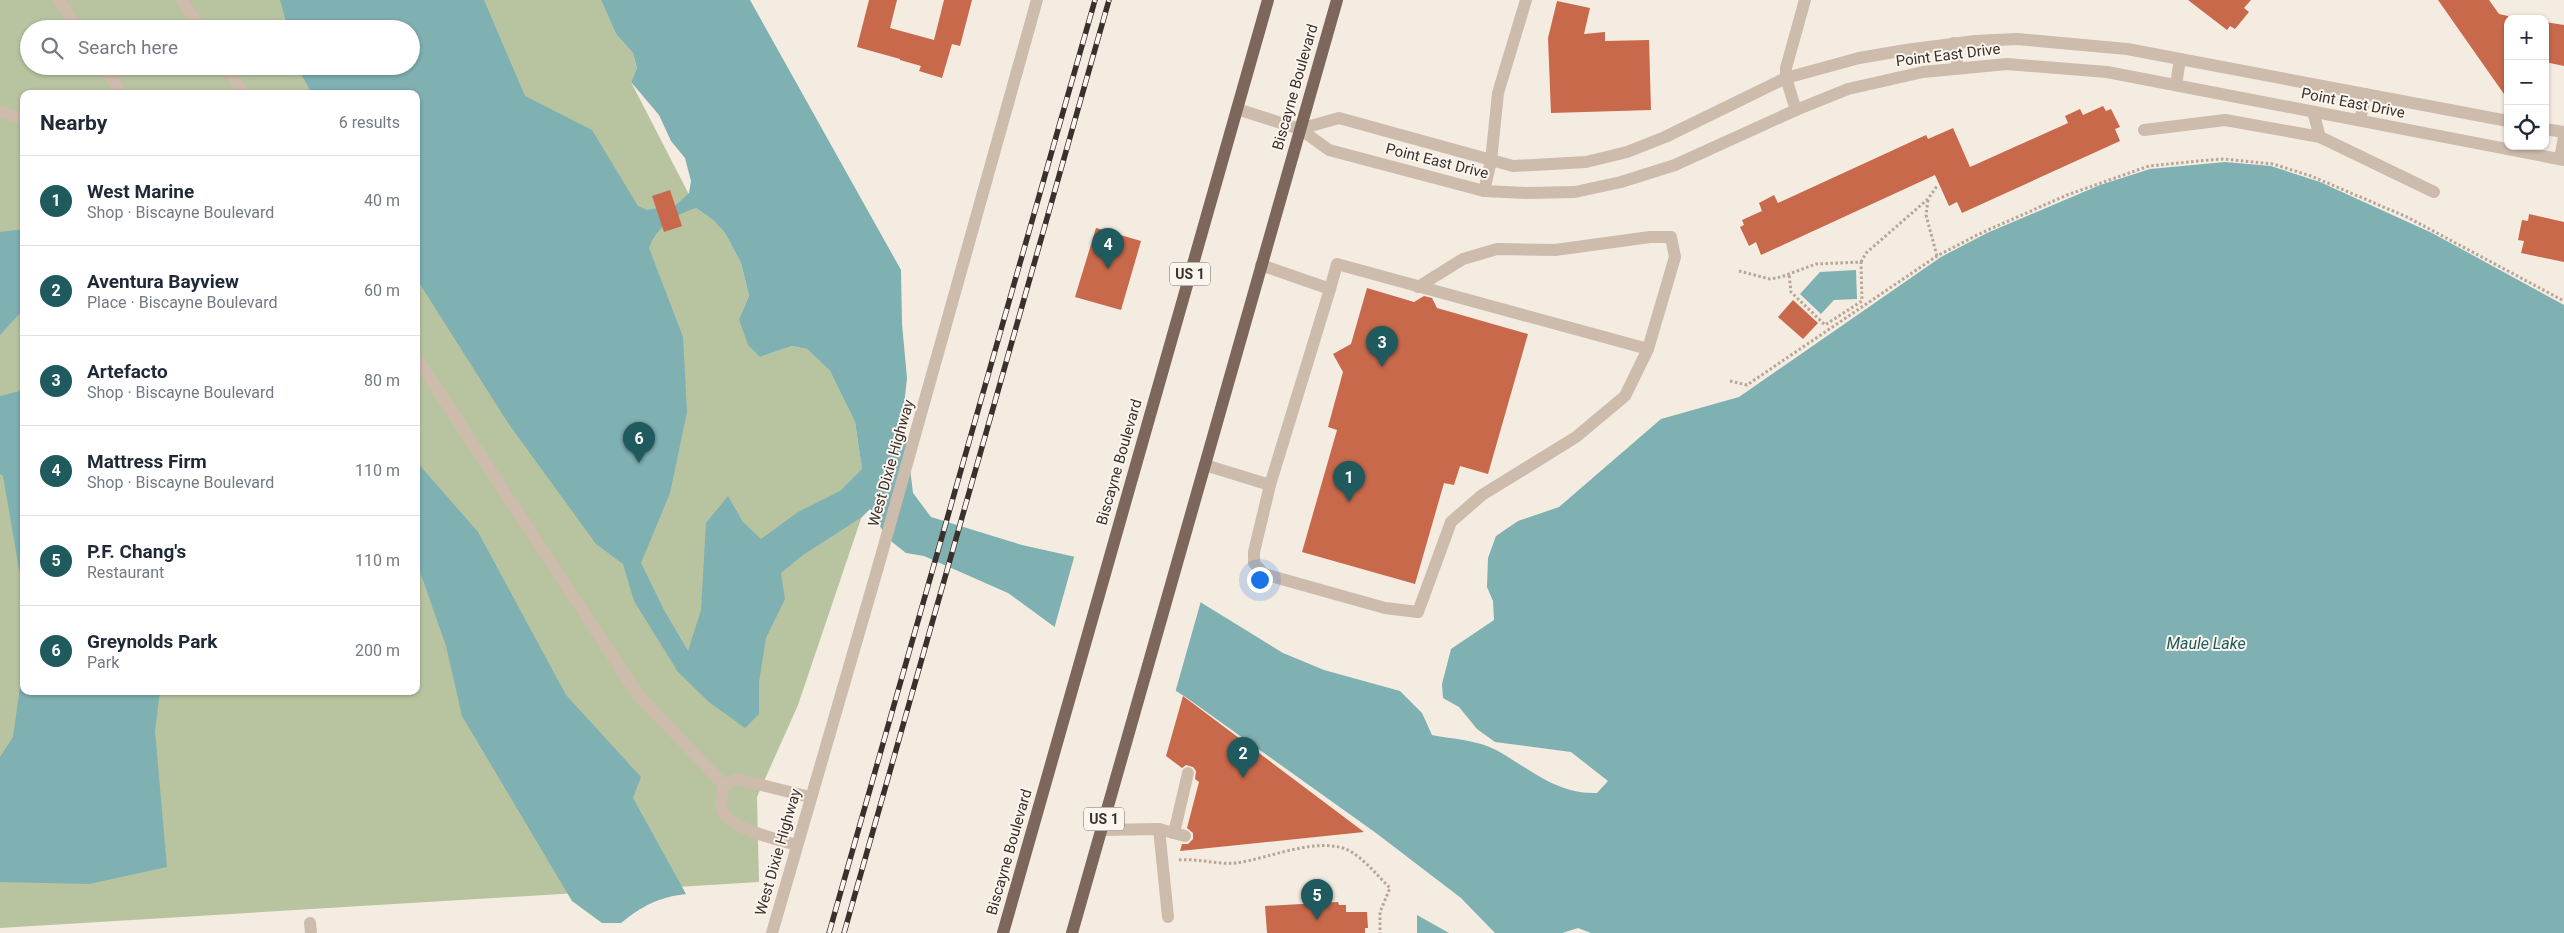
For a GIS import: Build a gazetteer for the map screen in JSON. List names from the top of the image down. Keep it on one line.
{"streets":{"main road":["Biscayne Boulevard","US 1"],"street":["Point East Drive","West Dixie Highway"]},"crossings":[["Point East Drive","Biscayne Boulevard"]],"water":["Maule Lake"],"page":{"map_buttons":["+","−"],"search":"Search here","heading":["Nearby","6 results"],"list":[{"mark":"1","name":"West Marine","note":"Shop · Biscayne Boulevard","value":"40 m"},{"mark":"2","name":"Aventura Bayview","note":"Place · Biscayne Boulevard","value":"60 m"},{"mark":"3","name":"Artefacto","note":"Shop · Biscayne Boulevard","value":"80 m"},{"mark":"4","name":"Mattress Firm","note":"Shop · Biscayne Boulevard","value":"110 m"},{"mark":"5","name":"P.F. Chang's","note":"Restaurant","value":"110 m"},{"mark":"6","name":"Greynolds Park","note":"Park","value":"200 m"}],"pins":["4","3","6","1","2","5"]}}
